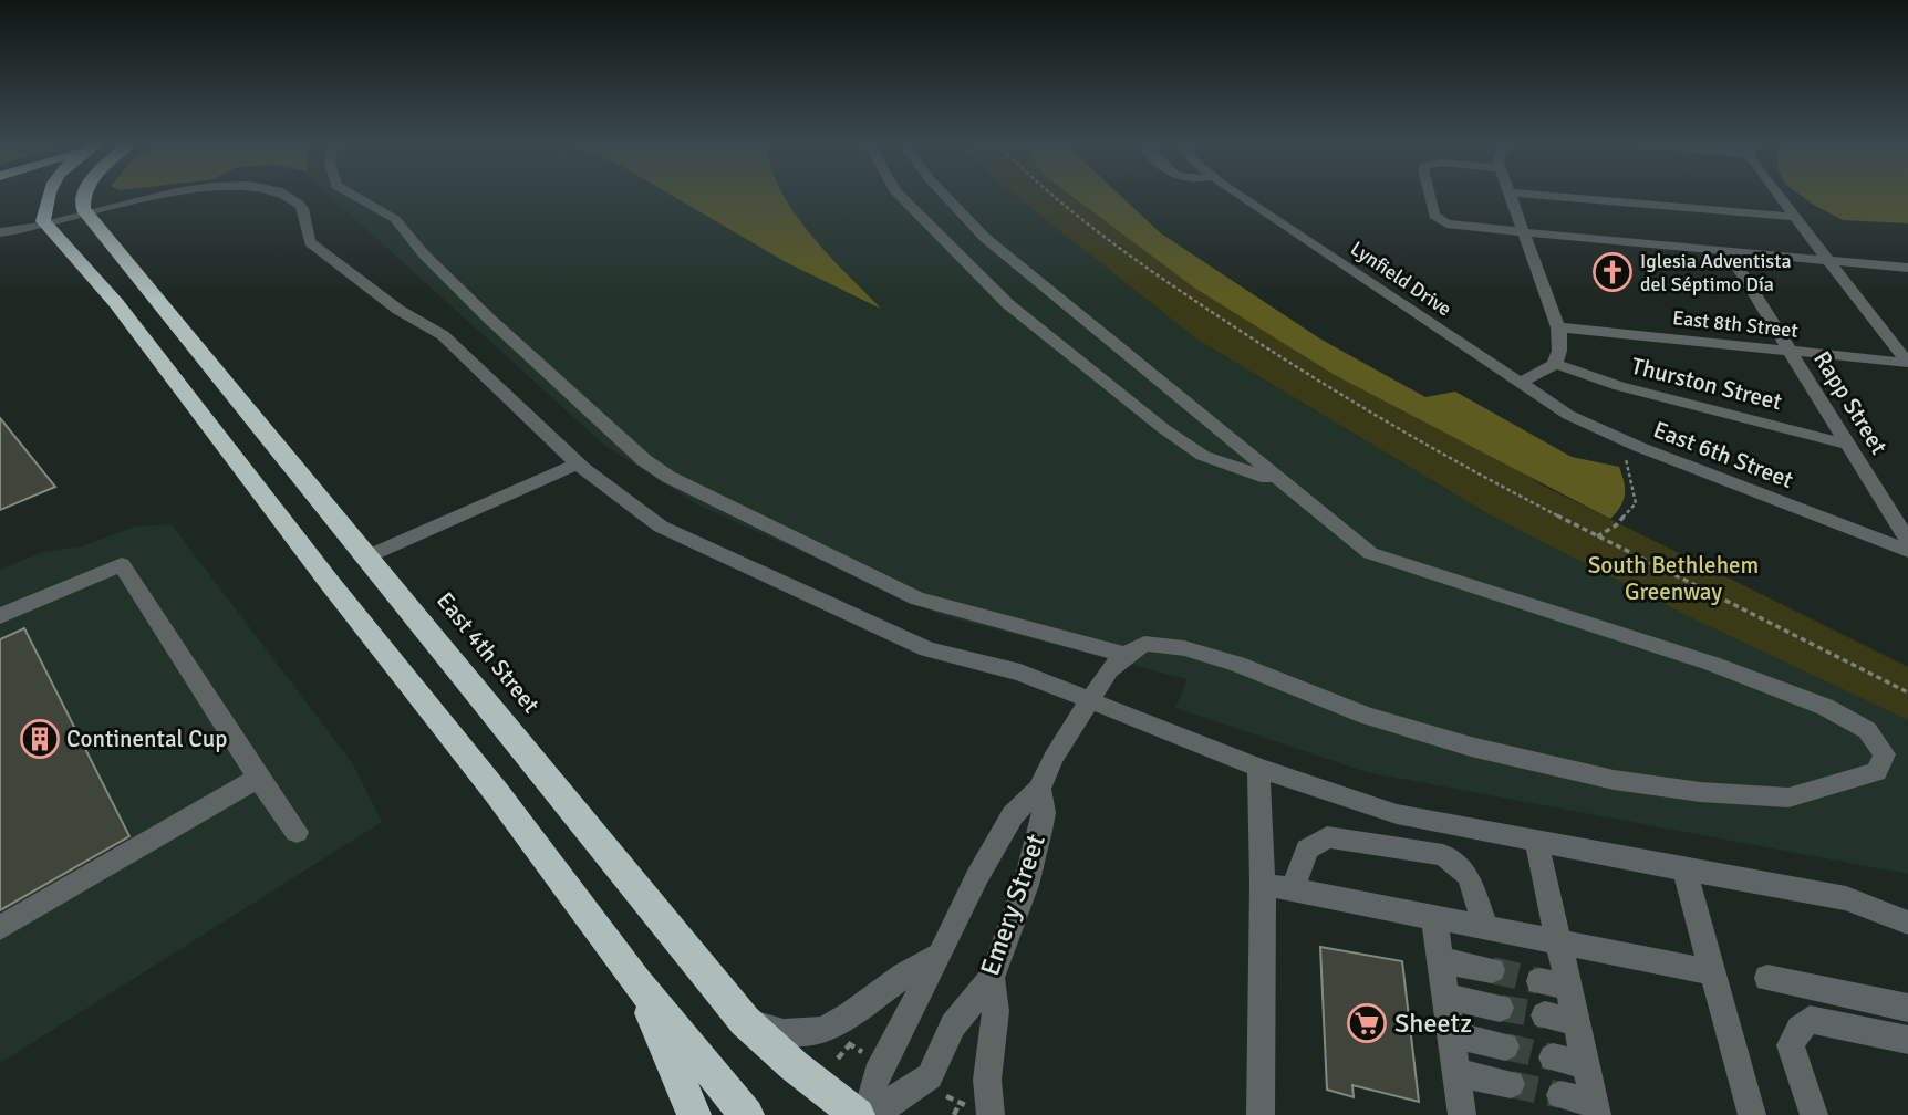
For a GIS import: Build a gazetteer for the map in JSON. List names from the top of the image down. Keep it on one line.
{"streets":{"highway":["East 4th Street"],"street":["Lynfield Drive","East 8th Street","Thurston Street","Rapp Street","East 6th Street","Emery Street"]},"crossings":[["Lynfield Drive","East 6th Street"],["East 8th Street","Rapp Street"],["Thurston Street","Rapp Street"]],"parks":["South Bethlehem Greenway"],"places":{"church":["Iglesia Adventista del Séptimo Día"],"building":["Continental Cup"],"supermarket":["Sheetz"]}}
